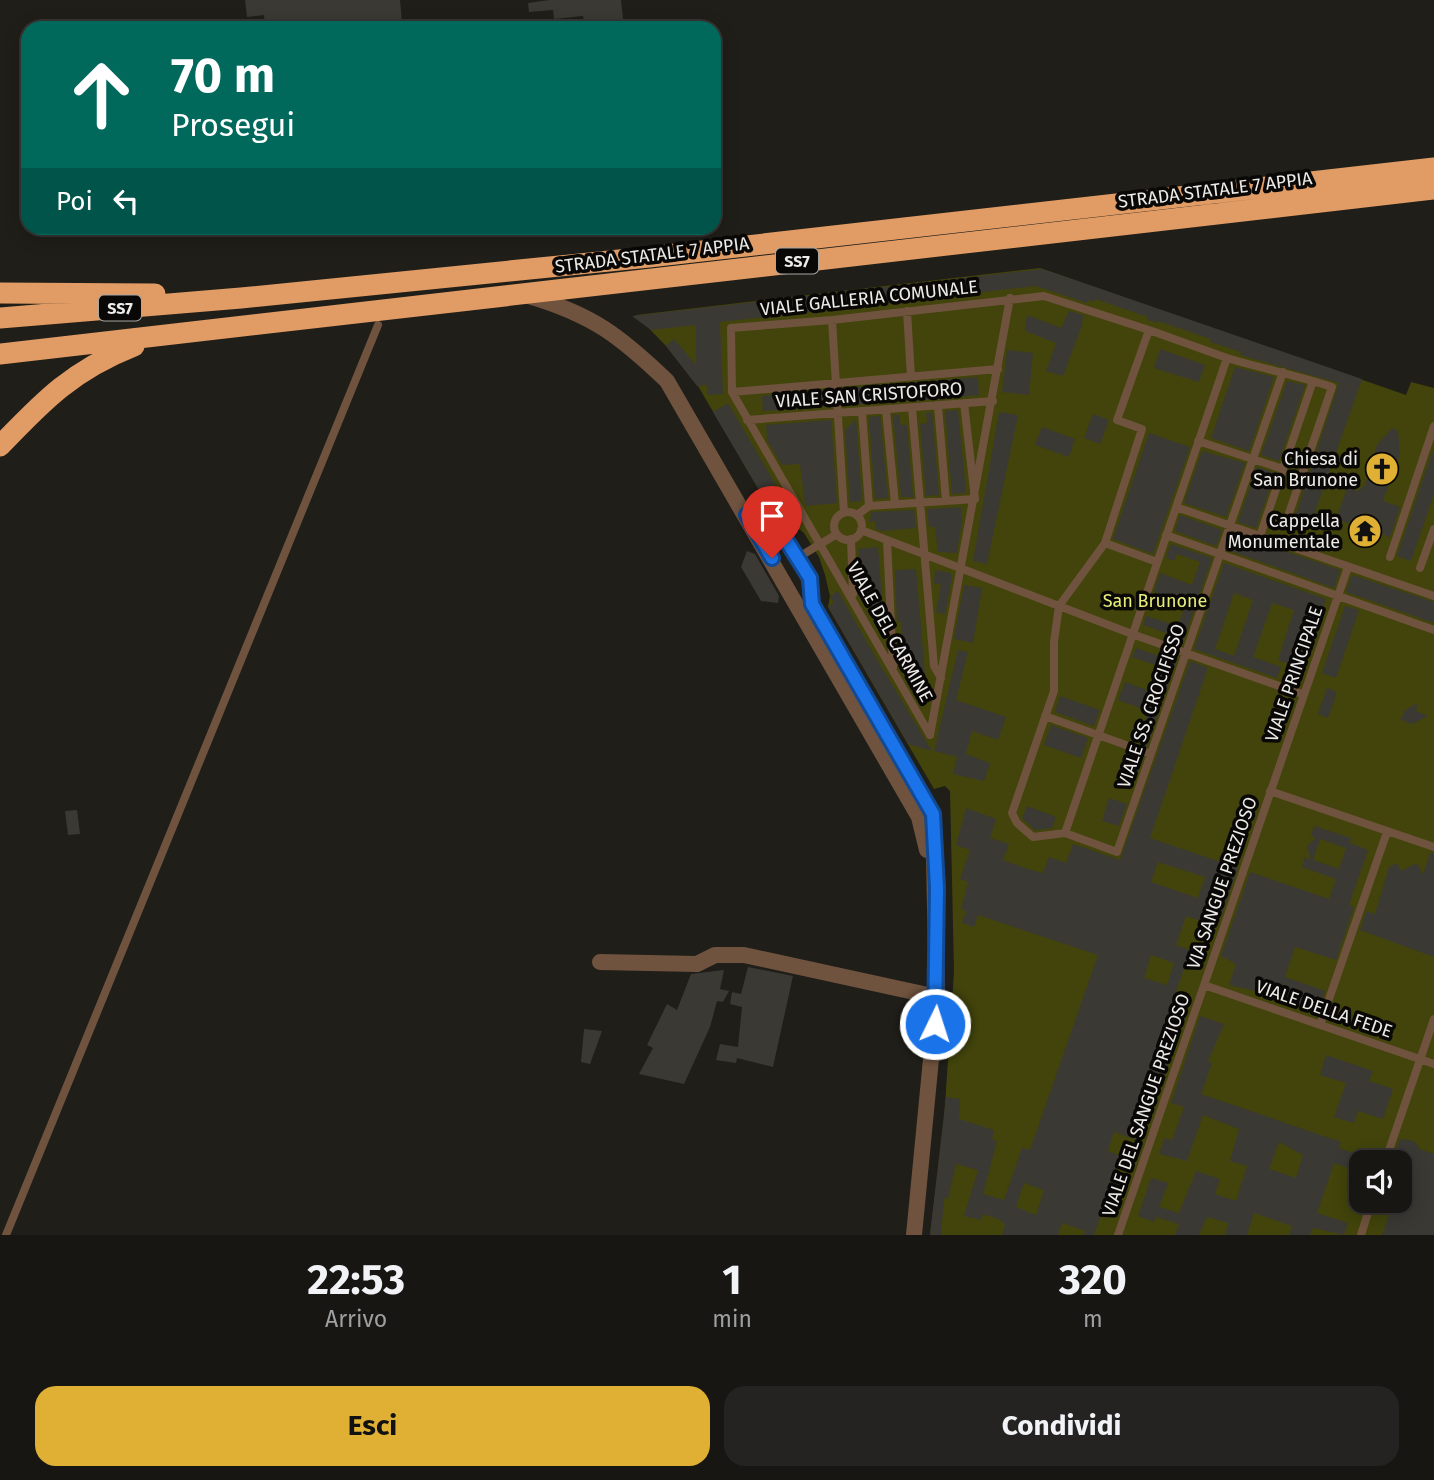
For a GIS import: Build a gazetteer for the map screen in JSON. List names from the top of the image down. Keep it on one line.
{"streets":{"highway":["STRADA STATALE 7 APPIA","SS7"],"lane":["VIALE GALLERIA COMUNALE","VIALE SAN CRISTOFORO","VIALE DEL CARMINE","VIALE PRINCIPALE","VIALE SS. CROCIFISSO","VIA SANGUE PREZIOSO","VIALE DELLA FEDE","VIALE DEL SANGUE PREZIOSO"]},"crossings":[["VIALE GALLERIA COMUNALE","VIALE DEL CARMINE"],["VIALE GALLERIA COMUNALE","VIALE SS. CROCIFISSO"],["VIALE SAN CRISTOFORO","VIALE DEL CARMINE"],["VIALE PRINCIPALE","VIA SANGUE PREZIOSO"],["VIA SANGUE PREZIOSO","VIALE DELLA FEDE"],["VIA SANGUE PREZIOSO","VIALE DEL SANGUE PREZIOSO"],["VIALE DELLA FEDE","VIALE DEL SANGUE PREZIOSO"]],"parks":["San Brunone"],"places":{"church":["Chiesa di San Brunone"],"temple":["Cappella Monumentale"]},"page":{"turn":["70 m","Prosegui"],"then":"Poi","eta":["22:53","Arrivo","1","min","320","m"],"buttons":["Esci","Condividi"]}}
